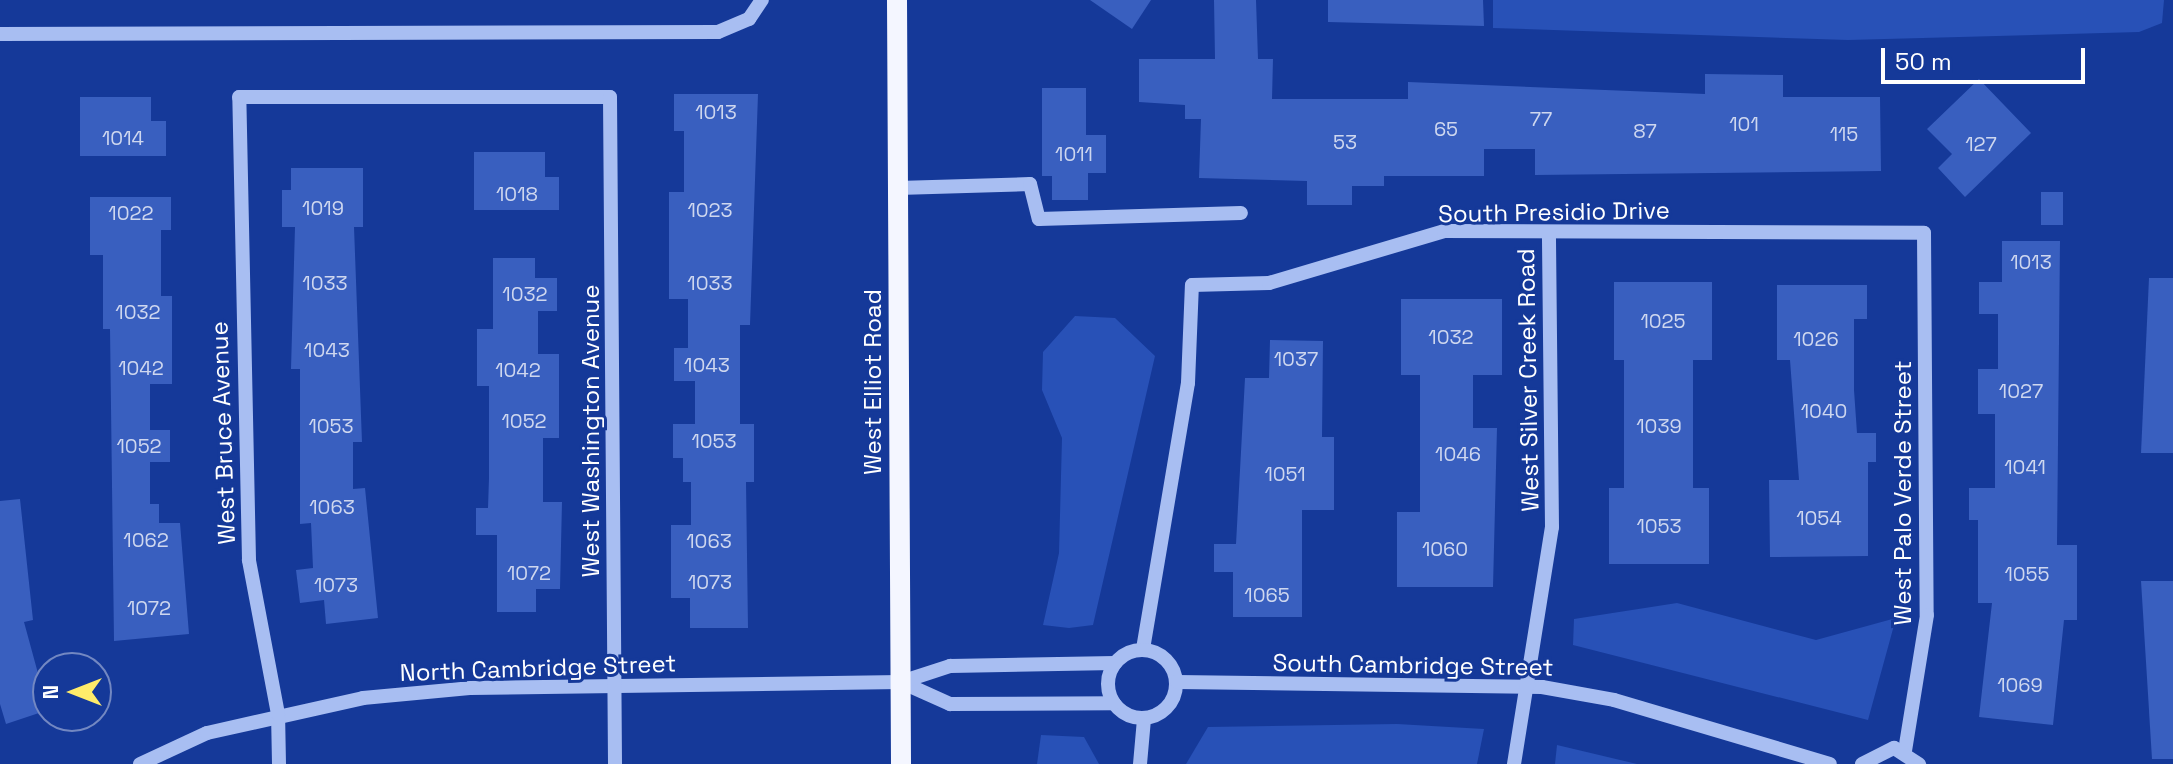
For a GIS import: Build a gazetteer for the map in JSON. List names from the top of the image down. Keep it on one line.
{"streets":{"main road":["West Elliot Road"],"street":["South Presidio Drive","West Silver Creek Road","West Washington Avenue","West Bruce Avenue","West Palo Verde Street","South Cambridge Street","North Cambridge Street"]},"crossings":[["South Presidio Drive","West Silver Creek Road"],["South Presidio Drive","West Palo Verde Street"],["South Presidio Drive","South Cambridge Street"],["West Silver Creek Road","South Cambridge Street"],["West Elliot Road","North Cambridge Street"],["West Washington Avenue","West Bruce Avenue"],["West Washington Avenue","North Cambridge Street"],["West Bruce Avenue","North Cambridge Street"]],"house_numbers":["1013","77","101","65","87","115","1014","53","127","1011","1018","1019","1023","1022","1013","1033","1033","1032","1032","1025","1032","1026","1043","1037","1043","1042","1042","1027","1040","1052","1053","1039","1053","1052","1046","1041","1051","1063","1054","1053","1062","1063","1060","1072","1055","1073","1073","1065","1072","1069"],"scale_bar":"50 m","north":"left"}
